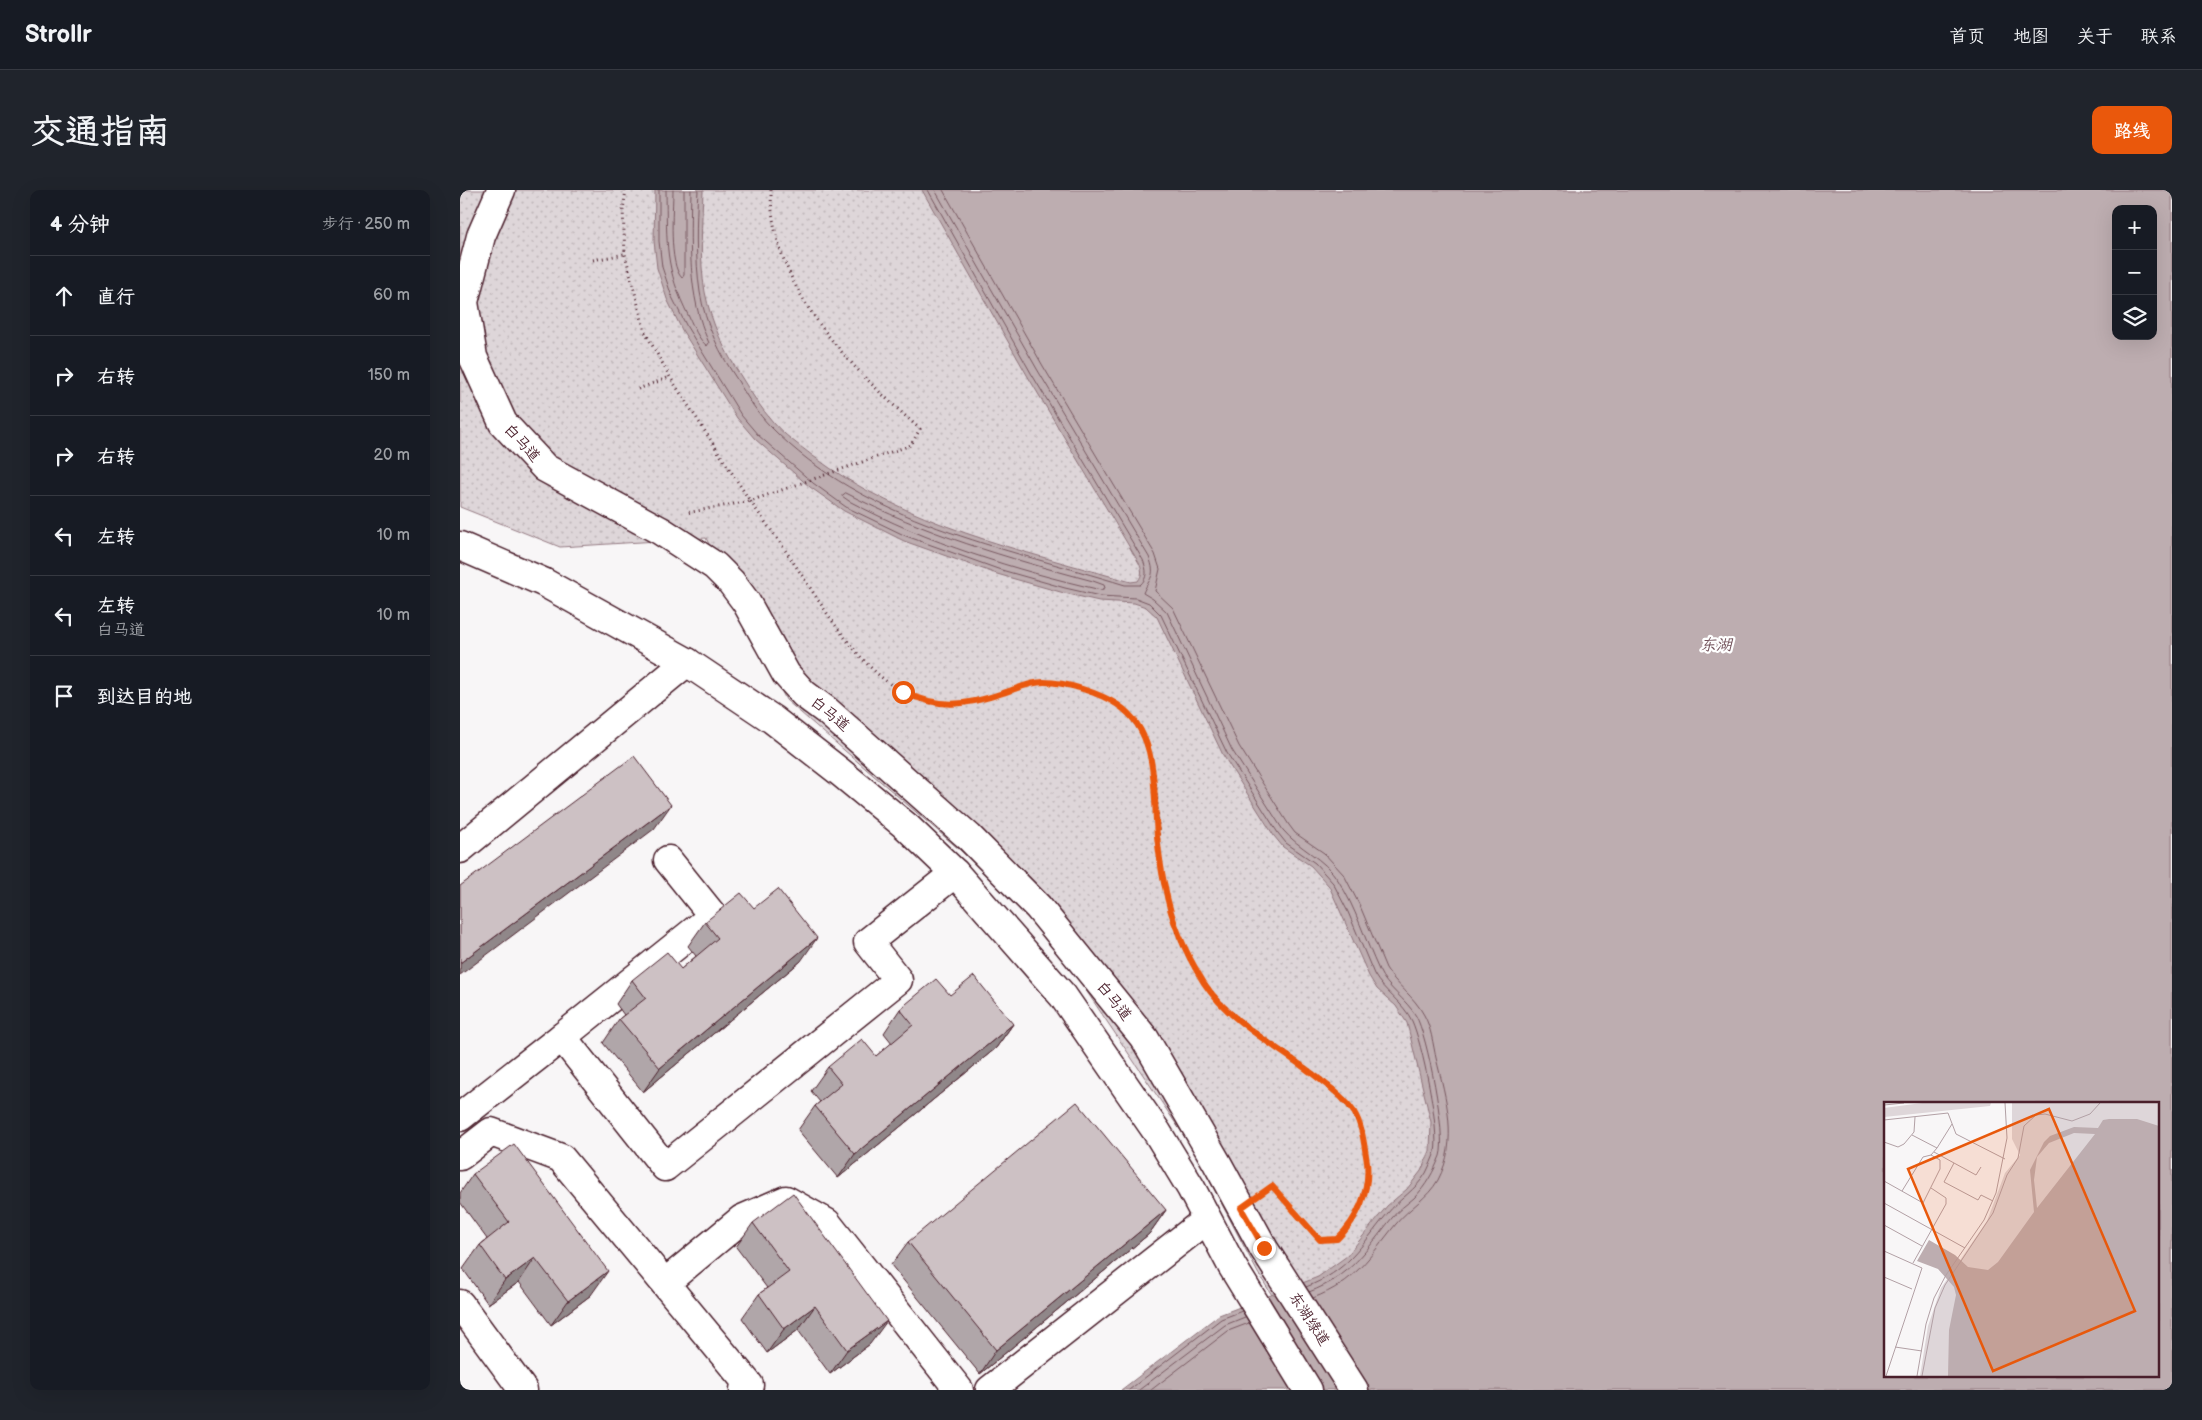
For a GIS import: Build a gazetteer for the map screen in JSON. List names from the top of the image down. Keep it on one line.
{"streets":{"street":["白马道","东湖绿道"]},"crossings":[["白马道","东湖绿道"]],"water":["东湖"],"page":{"header":"Strollr","nav":["首页","地图","关于","联系"],"buttons":"路线","title":"交通指南","heading":["4 分钟","步行 · 250 m"],"map_buttons":["+","−"],"list":[["直行","60 m"],["右转","150 m"],["右转","20 m"],["左转","10 m"],["左转","白马道","10 m"],"到达目的地"]}}
